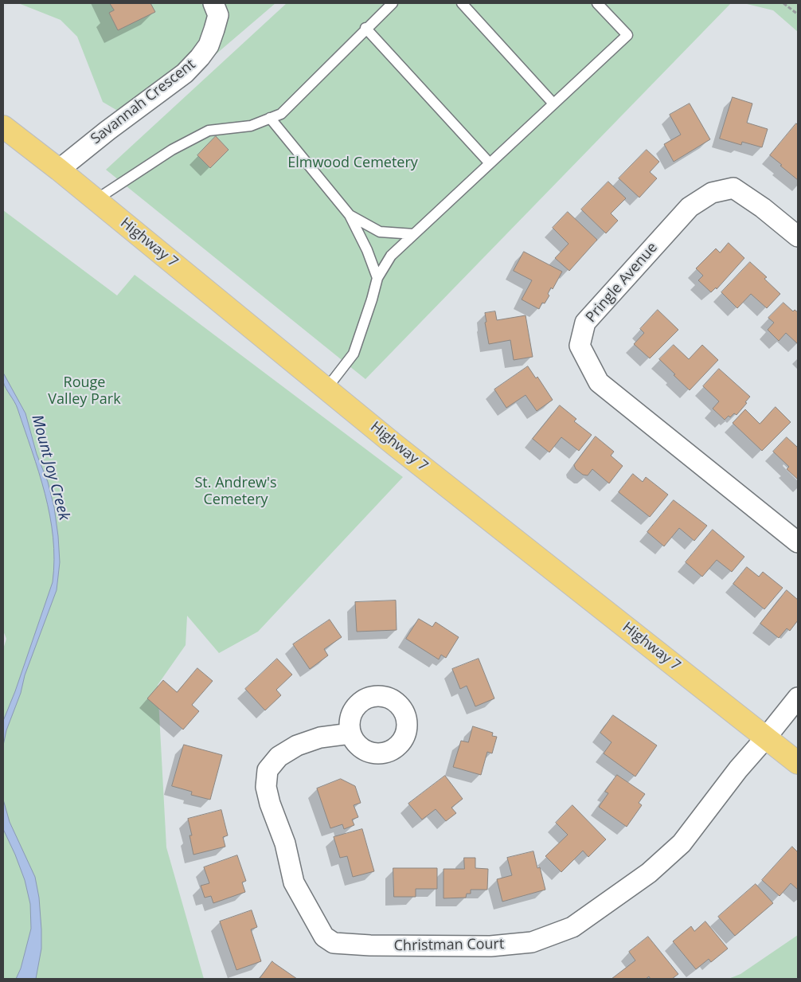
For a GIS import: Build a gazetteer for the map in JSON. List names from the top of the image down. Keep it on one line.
{"streets":{"main road":["Highway 7"],"street":["Savannah Crescent","Pringle Avenue","Christman Court"]},"crossings":[["Savannah Crescent","Highway 7"],["Highway 7","Christman Court"]],"water":["Mount Joy Creek"],"parks":["Elmwood Cemetery","Rouge Valley Park","St. Andrew's Cemetery"]}
